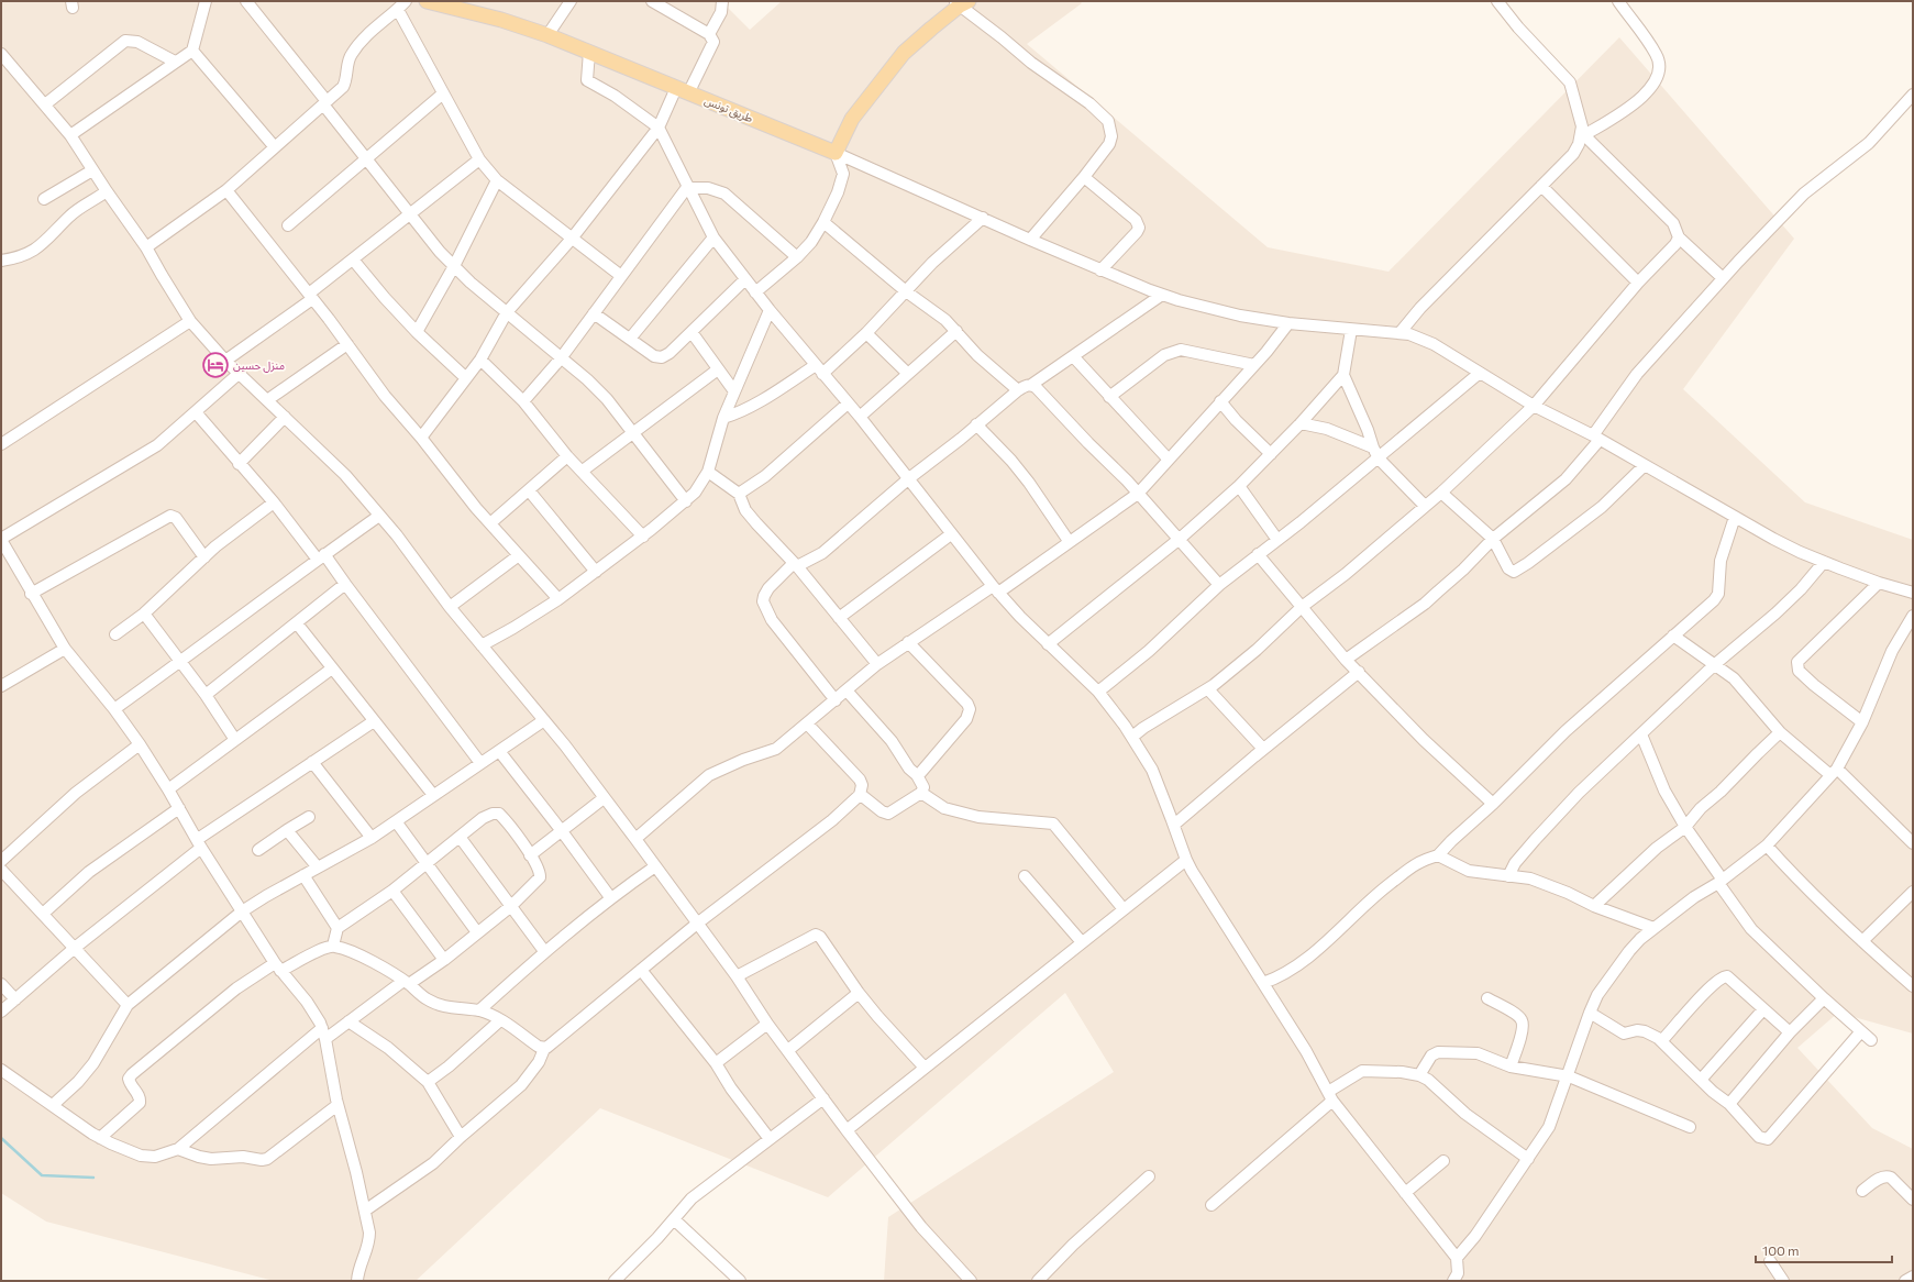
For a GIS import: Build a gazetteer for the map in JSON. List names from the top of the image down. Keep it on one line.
{"streets":{"main road":["طريق تونس"]},"places":{"hotel":["منزل حسين"]},"scale_bar":"100 m"}
